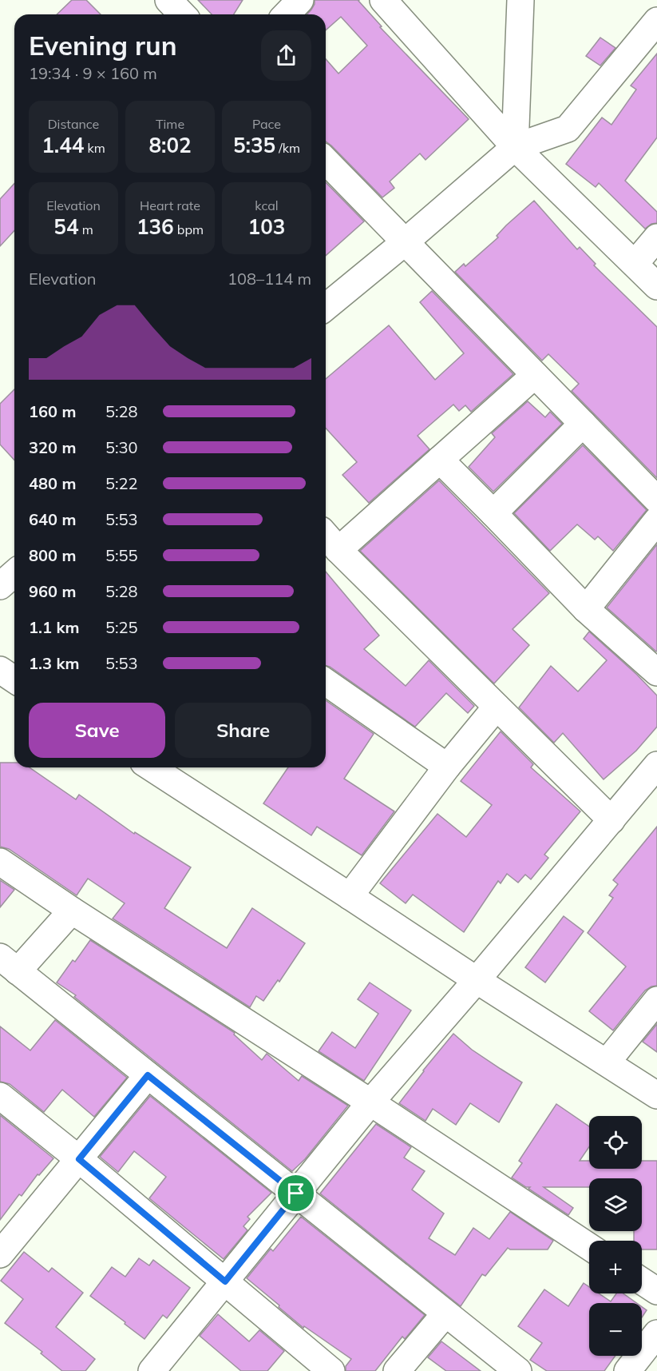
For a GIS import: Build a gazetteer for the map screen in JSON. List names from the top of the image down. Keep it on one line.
{"page":{"heading":["Evening run","19:34 · 9 × 160 m"],"stats":[["Distance","1.44 km"],["Time","8:02"],["Pace","5:35 /km"],["Elevation","54 m"],["Heart rate","136 bpm"],["kcal","103"]],"chart":["Elevation","108–114 m"],"list":[{"name":"160 m","note":"5:28"},{"name":"320 m","note":"5:30"},{"name":"480 m","note":"5:22"},{"name":"640 m","note":"5:53"},{"name":"800 m","note":"5:55"},{"name":"960 m","note":"5:28"},{"name":"1.1 km","note":"5:25"},{"name":"1.3 km","note":"5:53"}],"buttons":["Save","Share"],"map_buttons":["+","−"]}}
